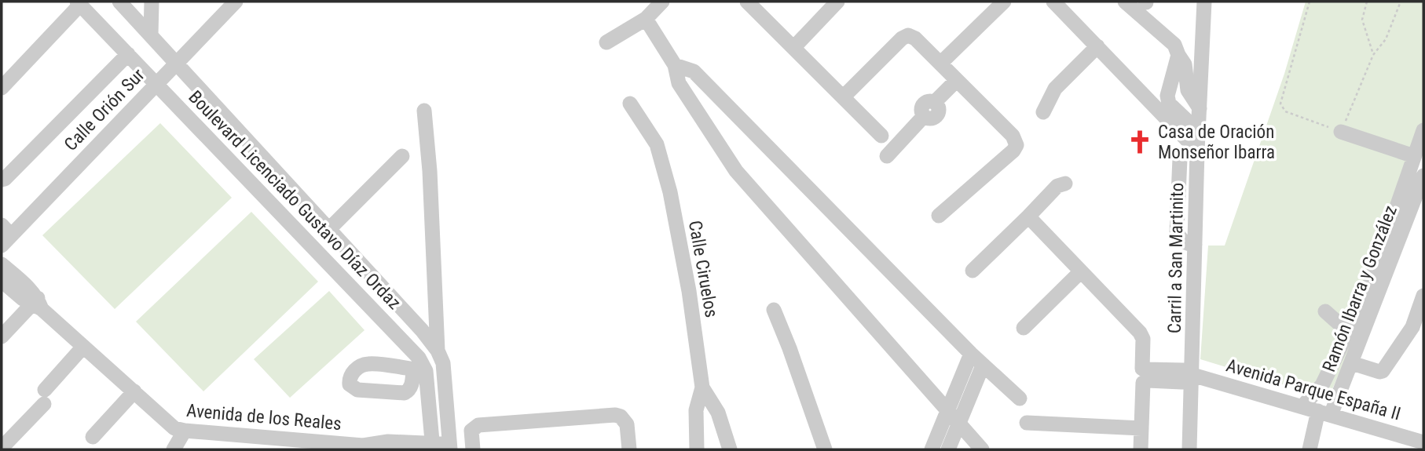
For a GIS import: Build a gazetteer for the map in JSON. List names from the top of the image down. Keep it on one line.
{"streets":{"street":["Calle Orión Sur","Boulevard Licenciado Gustavo Díaz Ordaz","Carril a San Martinito","Calle Ciruelos","Ramón Ibarra y González","Avenida Parque España II","Avenida de los Reales"]},"crossings":[["Calle Orión Sur","Boulevard Licenciado Gustavo Díaz Ordaz"],["Boulevard Licenciado Gustavo Díaz Ordaz","Avenida de los Reales"],["Carril a San Martinito","Avenida Parque España II"],["Ramón Ibarra y González","Avenida Parque España II"]],"places":{"church":["Casa de Oración Monseñor Ibarra"]}}
